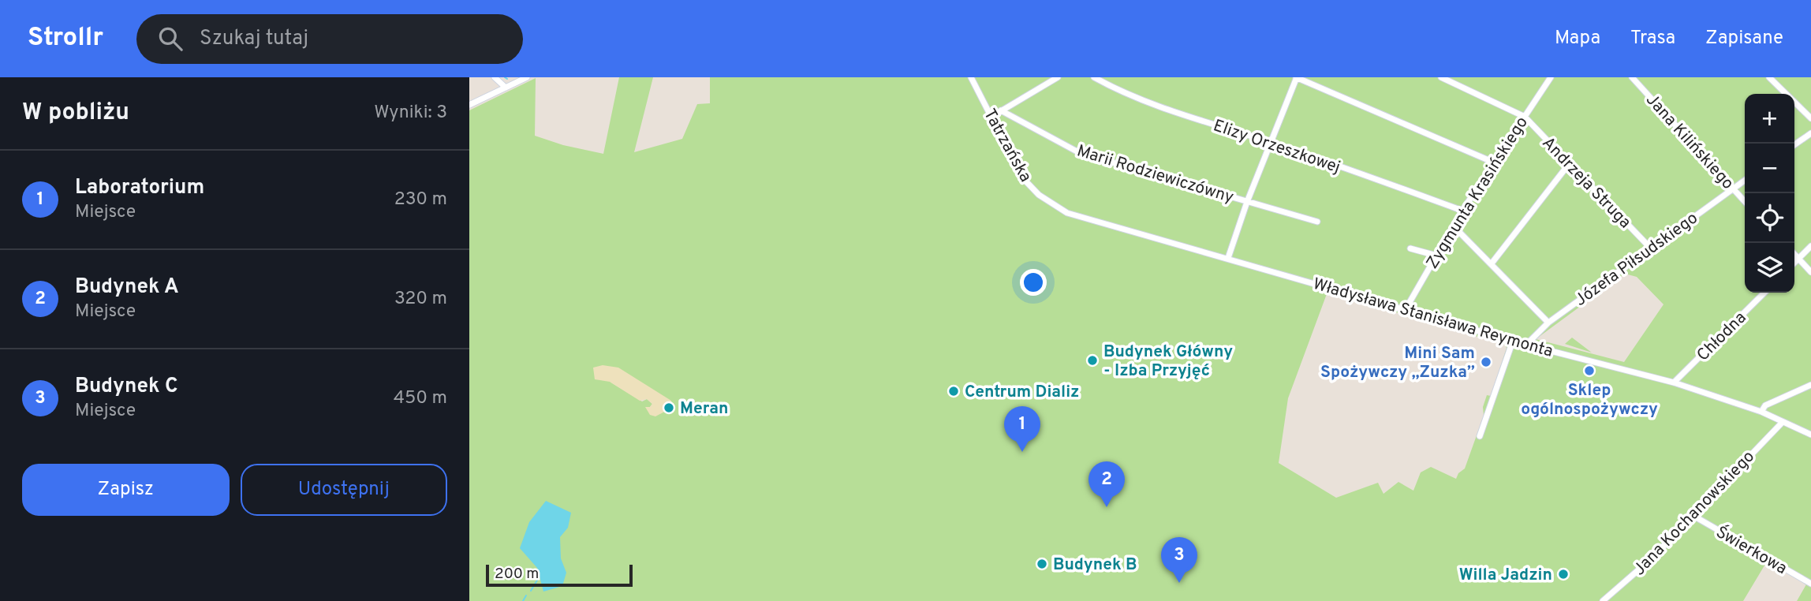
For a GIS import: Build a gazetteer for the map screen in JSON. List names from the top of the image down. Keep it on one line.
{"streets":{"street":["Jana Kilińskiego","Tatrzańska","Elizy Orzeszkowej","Marii Rodziewiczówny","Andrzeja Struga","Zygmunta Krasińskiego","Józefa Piłsudskiego","Władysława Stanisława Reymonta","Chłodna","Jana Kochanowskiego","Świerkowa"]},"crossings":[["Jana Kilińskiego","Józefa Piłsudskiego"],["Tatrzańska","Władysława Stanisława Reymonta"],["Elizy Orzeszkowej","Zygmunta Krasińskiego"],["Andrzeja Struga","Zygmunta Krasińskiego"],["Andrzeja Struga","Józefa Piłsudskiego"],["Zygmunta Krasińskiego","Władysława Stanisława Reymonta"],["Józefa Piłsudskiego","Władysława Stanisława Reymonta"],["Władysława Stanisława Reymonta","Chłodna"],["Władysława Stanisława Reymonta","Jana Kochanowskiego"],["Jana Kochanowskiego","Świerkowa"]],"places":["Budynek Główny - Izba Przyjęć","Mini Sam Spożywczy „Zuzka”","Sklep ogólnospożywczy","Centrum Dializ","Meran","Budynek B","Willa Jadzin"],"scale_bar":"200 m","page":{"header":"Strollr","search":"Szukaj tutaj","nav":["Mapa","Trasa","Zapisane"],"heading":["W pobliżu","Wyniki: 3"],"map_buttons":["+","−"],"list":[{"mark":"1","name":"Laboratorium","note":"Miejsce","value":"230 m"},{"mark":"2","name":"Budynek A","note":"Miejsce","value":"320 m"},{"mark":"3","name":"Budynek C","note":"Miejsce","value":"450 m"}],"pins":["1","2","3"],"buttons":["Zapisz","Udostępnij"],"scale":"200 m"}}
